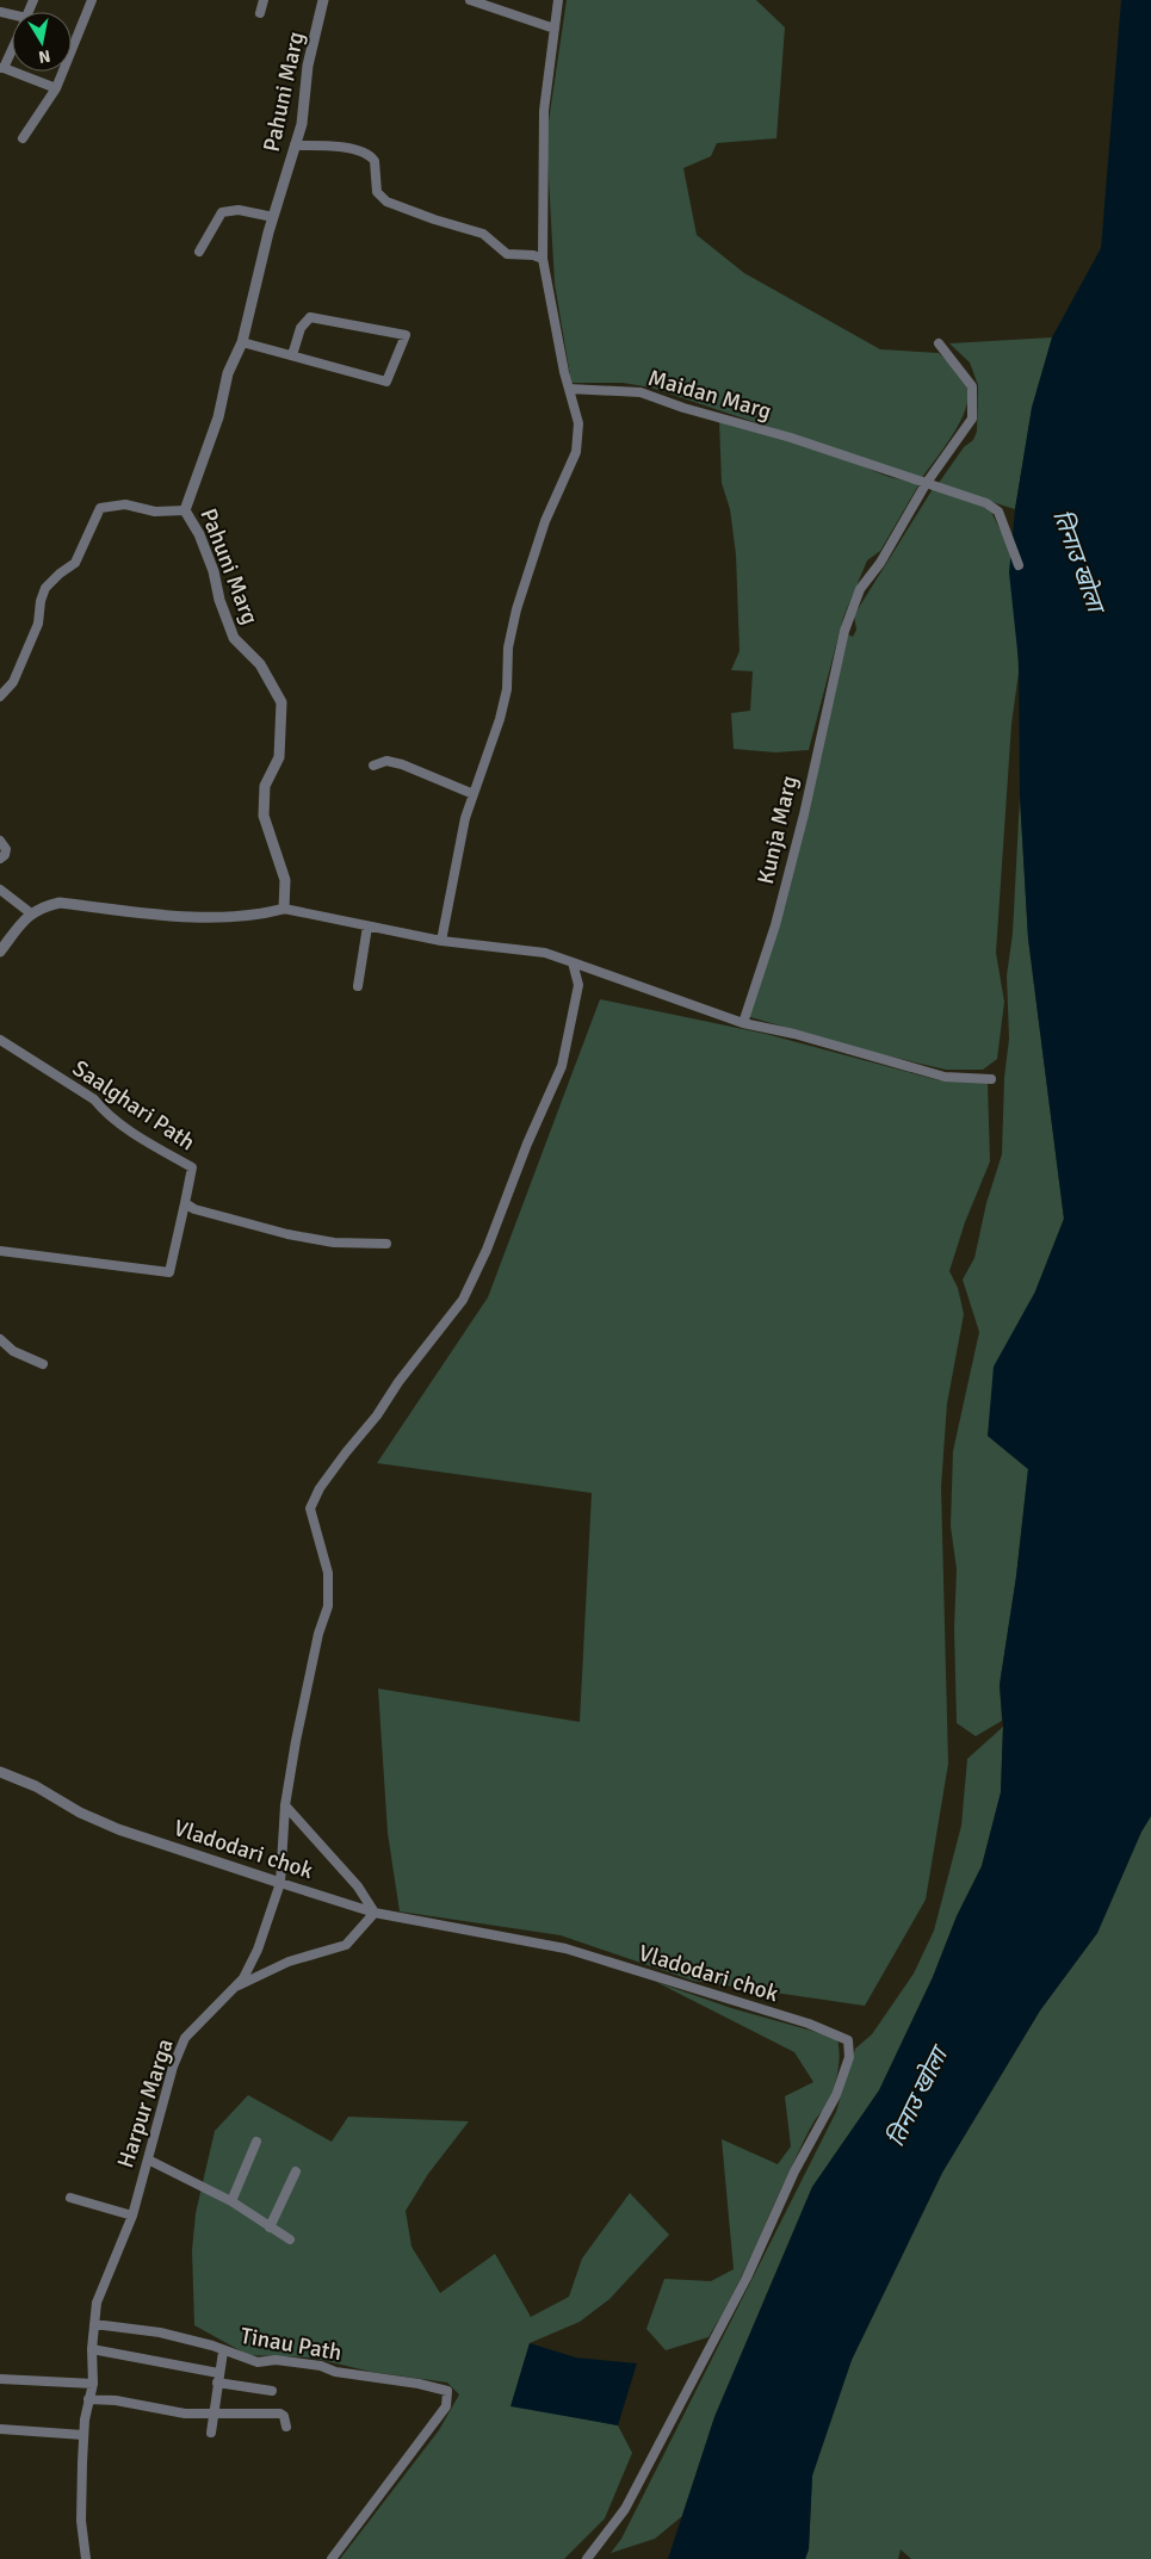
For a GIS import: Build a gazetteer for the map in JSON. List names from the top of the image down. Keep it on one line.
{"streets":{"street":["Pahuni Marg","Maidan Marg","Kunja Marg","Saalghari Path","Vladodari chok","Harpur Marga","Tinau Path"]},"crossings":[["Maidan Marg","Kunja Marg"],["Vladodari chok","Harpur Marga"],["Harpur Marga","Tinau Path"]],"water":["तिनाउ खोला"],"north":"bottom"}
